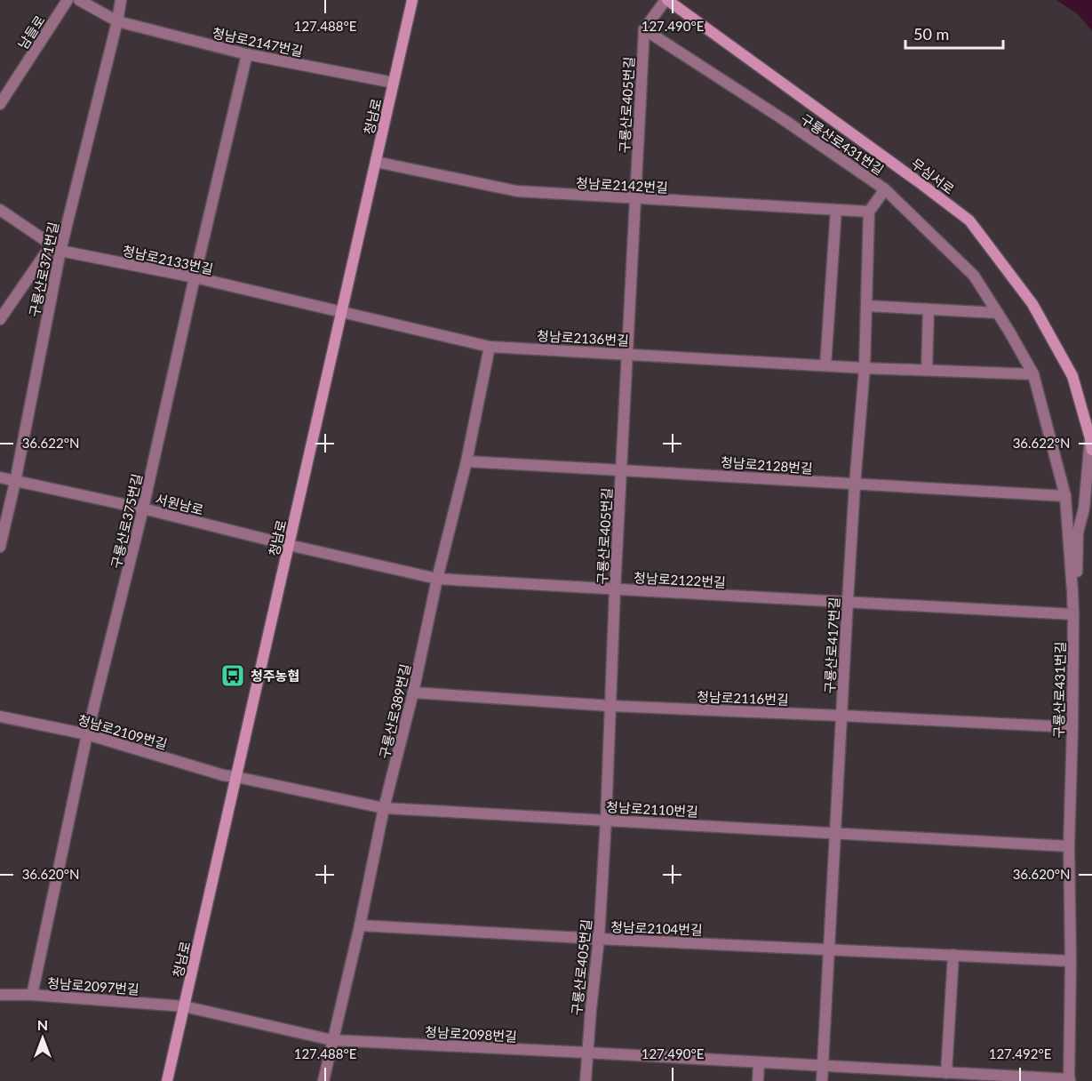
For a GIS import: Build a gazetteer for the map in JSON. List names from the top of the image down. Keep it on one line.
{"streets":{"main road":["청남로","무심서로"],"street":["남들로","청남로2147번길","구룡산로405번길","구룡산로431번길","청남로2142번길","청남로2133번길","구룡산로371번길","청남로2136번길","청남로2128번길","서원남로","구룡산로375번길","청남로2122번길","구룡산로417번길","청남로2116번길","구룡산로389번길","청남로2109번길","청남로2110번길","청남로2104번길","청남로2097번길","청남로2098번길"]},"crossings":[["청남로2147번길","청남로"],["청남로2147번길","구룡산로371번길"],["청남로2147번길","구룡산로375번길"],["구룡산로405번길","구룡산로431번길"],["구룡산로405번길","청남로2142번길"],["구룡산로405번길","청남로2136번길"],["구룡산로405번길","청남로2128번길"],["구룡산로405번길","청남로2122번길"],["구룡산로405번길","청남로2116번길"],["구룡산로405번길","청남로2110번길"],["구룡산로405번길","청남로2104번길"],["구룡산로405번길","청남로2098번길"],["청남로","청남로2142번길"],["청남로","청남로2133번길"],["청남로","청남로2136번길"],["청남로","서원남로"],["청남로","청남로2122번길"],["청남로","청남로2109번길"],["청남로","청남로2110번길"],["청남로","청남로2097번길"],["청남로","청남로2098번길"],["구룡산로431번길","청남로2136번길"],["구룡산로431번길","청남로2128번길"],["구룡산로431번길","청남로2122번길"],["구룡산로431번길","청남로2116번길"],["구룡산로431번길","청남로2110번길"],["구룡산로431번길","청남로2104번길"],["구룡산로431번길","청남로2098번길"],["청남로2142번길","구룡산로417번길"],["청남로2133번길","구룡산로371번길"],["청남로2133번길","청남로2136번길"],["청남로2133번길","구룡산로375번길"],["구룡산로371번길","서원남로"],["청남로2136번길","구룡산로417번길"],["청남로2136번길","구룡산로389번길"],["청남로2128번길","구룡산로417번길"],["청남로2128번길","구룡산로389번길"],["서원남로","구룡산로375번길"],["서원남로","청남로2122번길"],["구룡산로375번길","청남로2109번길"],["구룡산로375번길","청남로2097번길"],["청남로2122번길","구룡산로417번길"],["청남로2122번길","구룡산로389번길"],["구룡산로417번길","청남로2116번길"],["구룡산로417번길","청남로2110번길"],["구룡산로417번길","청남로2104번길"],["구룡산로417번길","청남로2098번길"],["청남로2116번길","구룡산로389번길"],["구룡산로389번길","청남로2110번길"],["구룡산로389번길","청남로2104번길"],["구룡산로389번길","청남로2098번길"],["청남로2109번길","청남로2110번길"],["청남로2097번길","청남로2098번길"]],"places":{"bus stop":["청주농협"]},"scale_bar":"50 m","north":"top","coordinates":["127.488°E","127.490°E","36.622°N","36.620°N","127.492°E"]}
